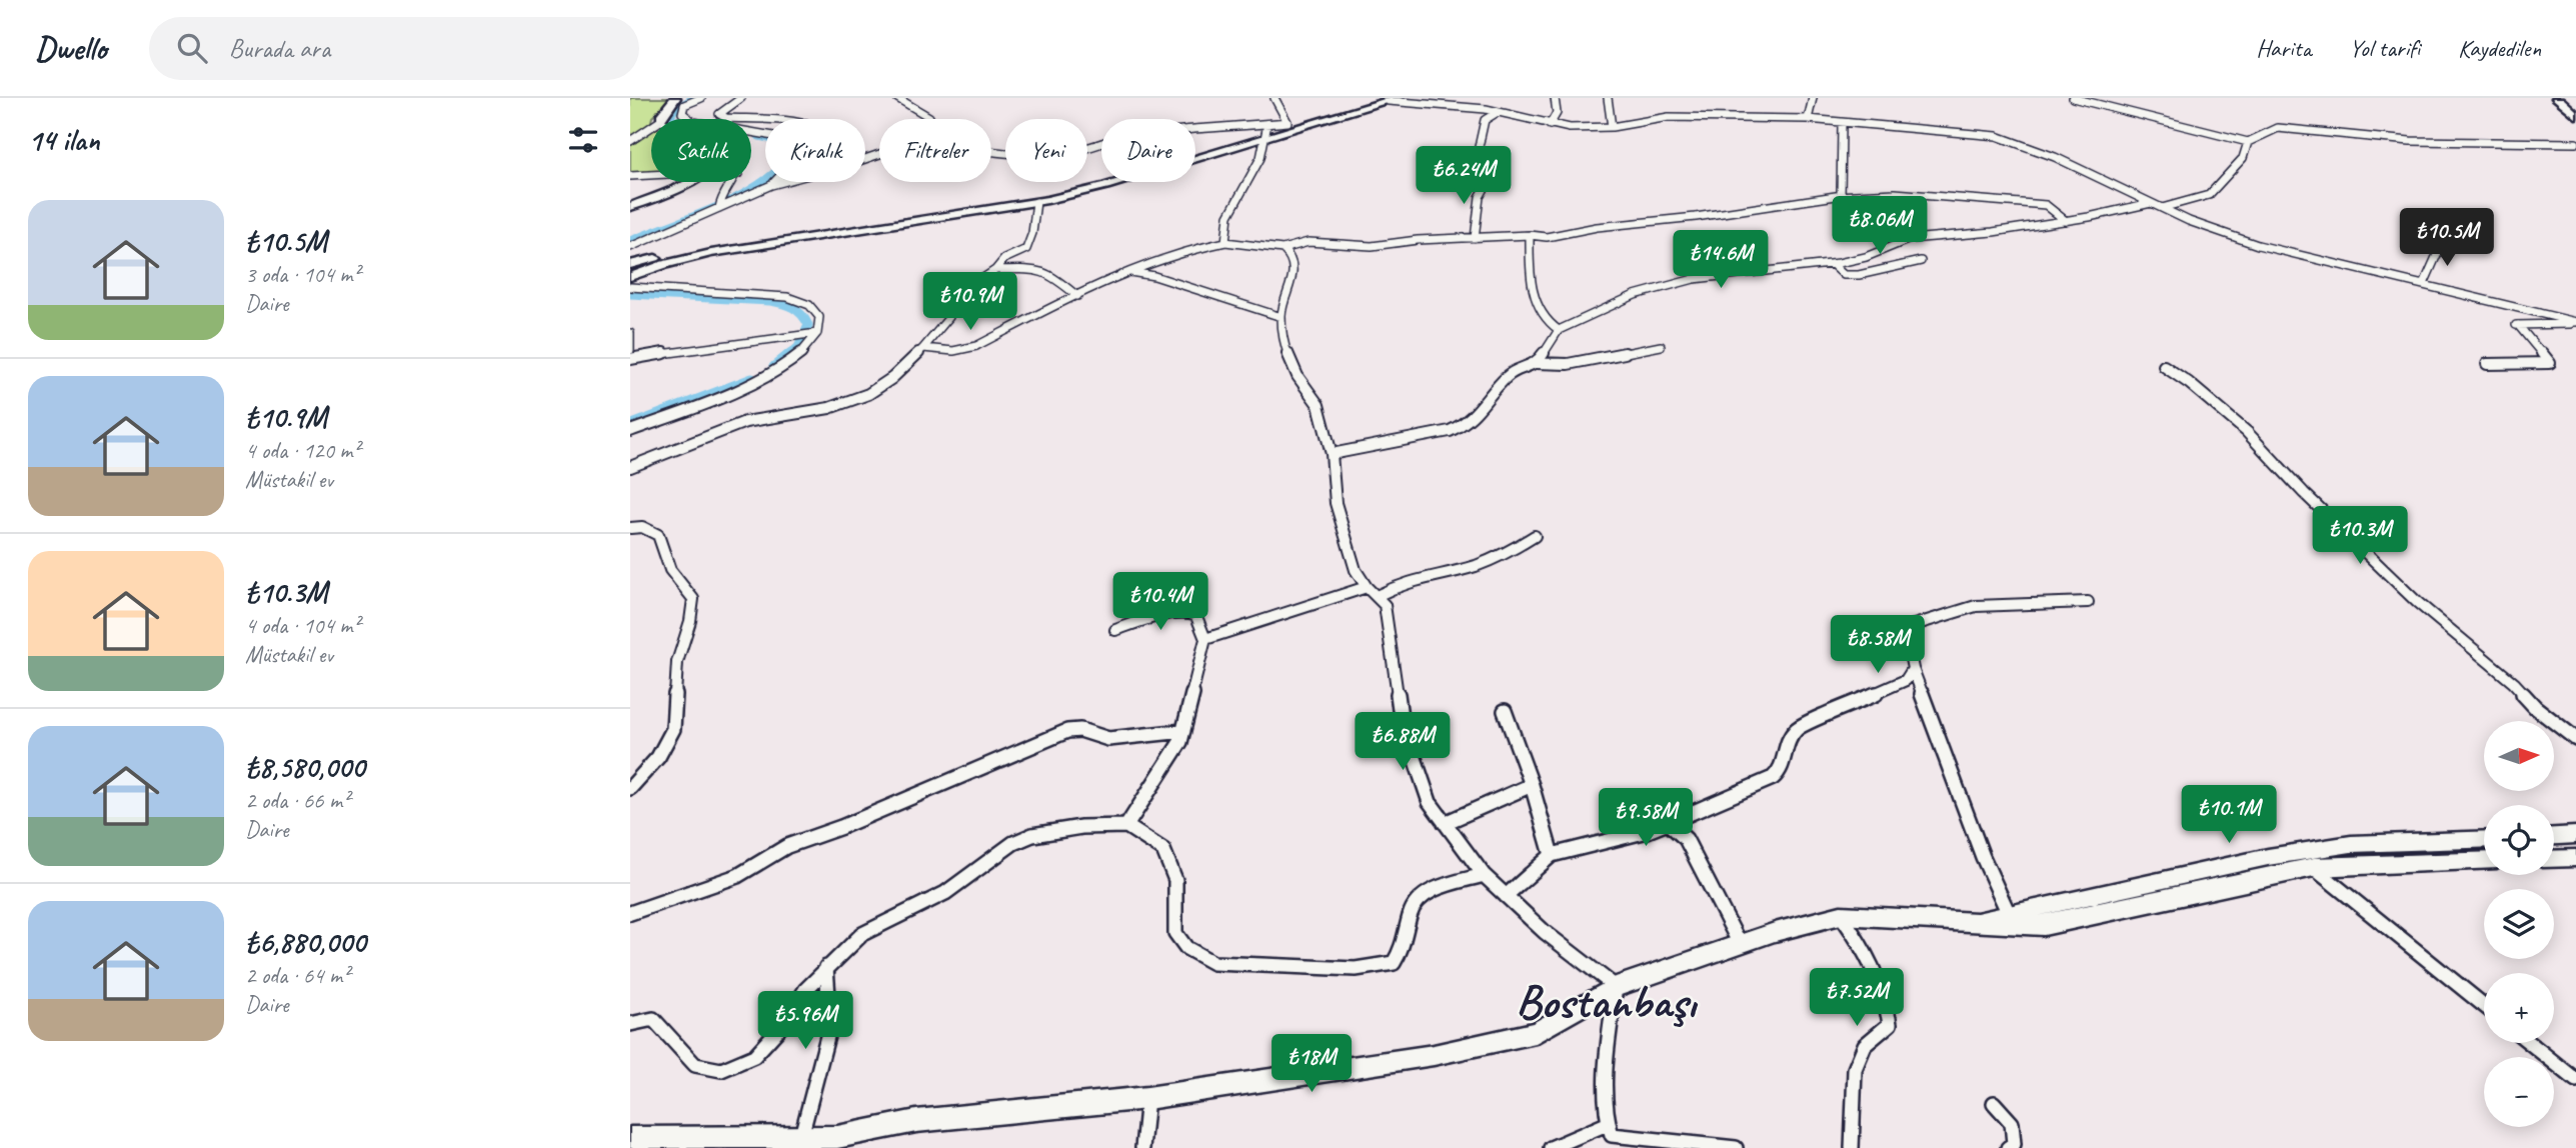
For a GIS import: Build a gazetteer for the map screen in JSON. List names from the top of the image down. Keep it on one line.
{"districts":["Bostanbaşı"],"north":"right","page":{"header":"Dwello","search":"Burada ara","nav":["Harita","Yol tarifi","Kaydedilen"],"heading":"14 ilan","chip":["Satılık","Kiralık","Filtreler","Yeni","Daire"],"price":["₺6.24M","₺8.06M","₺10.5M","₺14.6M","₺10.9M","₺10.3M","₺10.4M","₺8.58M","₺6.88M","₺10.1M","₺9.58M","₺7.52M","₺5.96M","₺18M"],"list":[{"name":"₺10.5M","note":"3 oda · 104 m² · Daire"},{"name":"₺10.9M","note":"4 oda · 120 m² · Müstakil ev"},{"name":"₺10.3M","note":"4 oda · 104 m² · Müstakil ev"},{"name":"₺8,580,000","note":"2 oda · 66 m² · Daire"},{"name":"₺6,880,000","note":"2 oda · 64 m² · Daire"}],"map_buttons":["+","−"]}}
